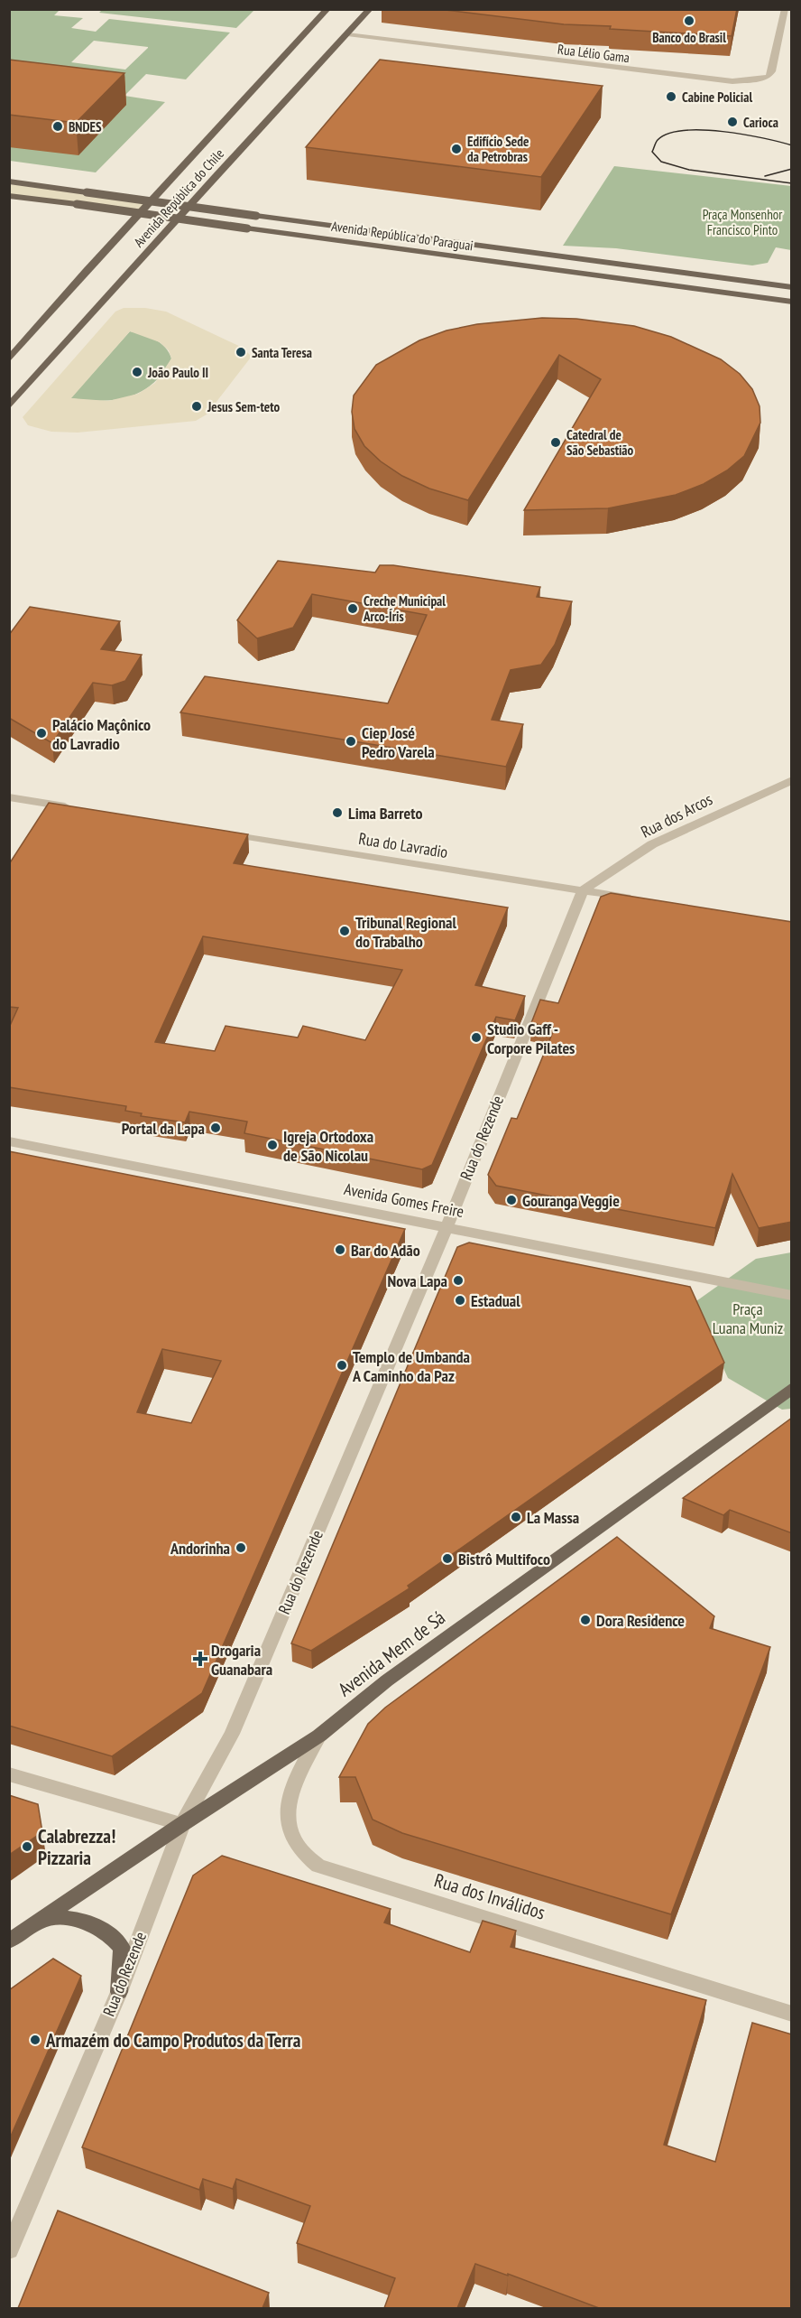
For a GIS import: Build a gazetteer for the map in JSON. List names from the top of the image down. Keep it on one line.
{"streets":{"main road":["Avenida República do Chile","Avenida República do Paraguai","Avenida Mem de Sá"],"street":["Rua Lélio Gama","Rua dos Arcos","Rua do Lavradio","Rua do Rezende","Avenida Gomes Freire","Rua dos Inválidos"]},"crossings":[["Rua Lélio Gama","Avenida República do Chile"],["Rua dos Arcos","Rua do Lavradio"],["Rua dos Arcos","Rua do Rezende"],["Rua do Lavradio","Rua do Rezende"],["Rua do Rezende","Avenida Gomes Freire"],["Rua do Rezende","Avenida Mem de Sá"],["Avenida Mem de Sá","Rua dos Inválidos"]],"parks":["Praça Monsenhor Francisco Pinto","Praça Luana Muniz"],"places":{"other":["Banco do Brasil","Cabine Policial","Carioca","BNDES","Edifício Sede da Petrobras","Santa Teresa","João Paulo II","Jesus Sem-teto","Catedral de São Sebastião","Creche Municipal Arco-Íris","Palácio Maçônico do Lavradio","Ciep José Pedro Varela","Lima Barreto","Tribunal Regional do Trabalho","Studio Gaff - Corpore Pilates","Portal da Lapa","Igreja Ortodoxa de São Nicolau","Gouranga Veggie","Bar do Adão","Nova Lapa","Estadual","Templo de Umbanda A Caminho da Paz","La Massa","Andorinha","Bistrô Multifoco","Dora Residence","Calabrezza! Pizzaria","Armazém do Campo Produtos da Terra"],"health":["Drogaria Guanabara"]}}
